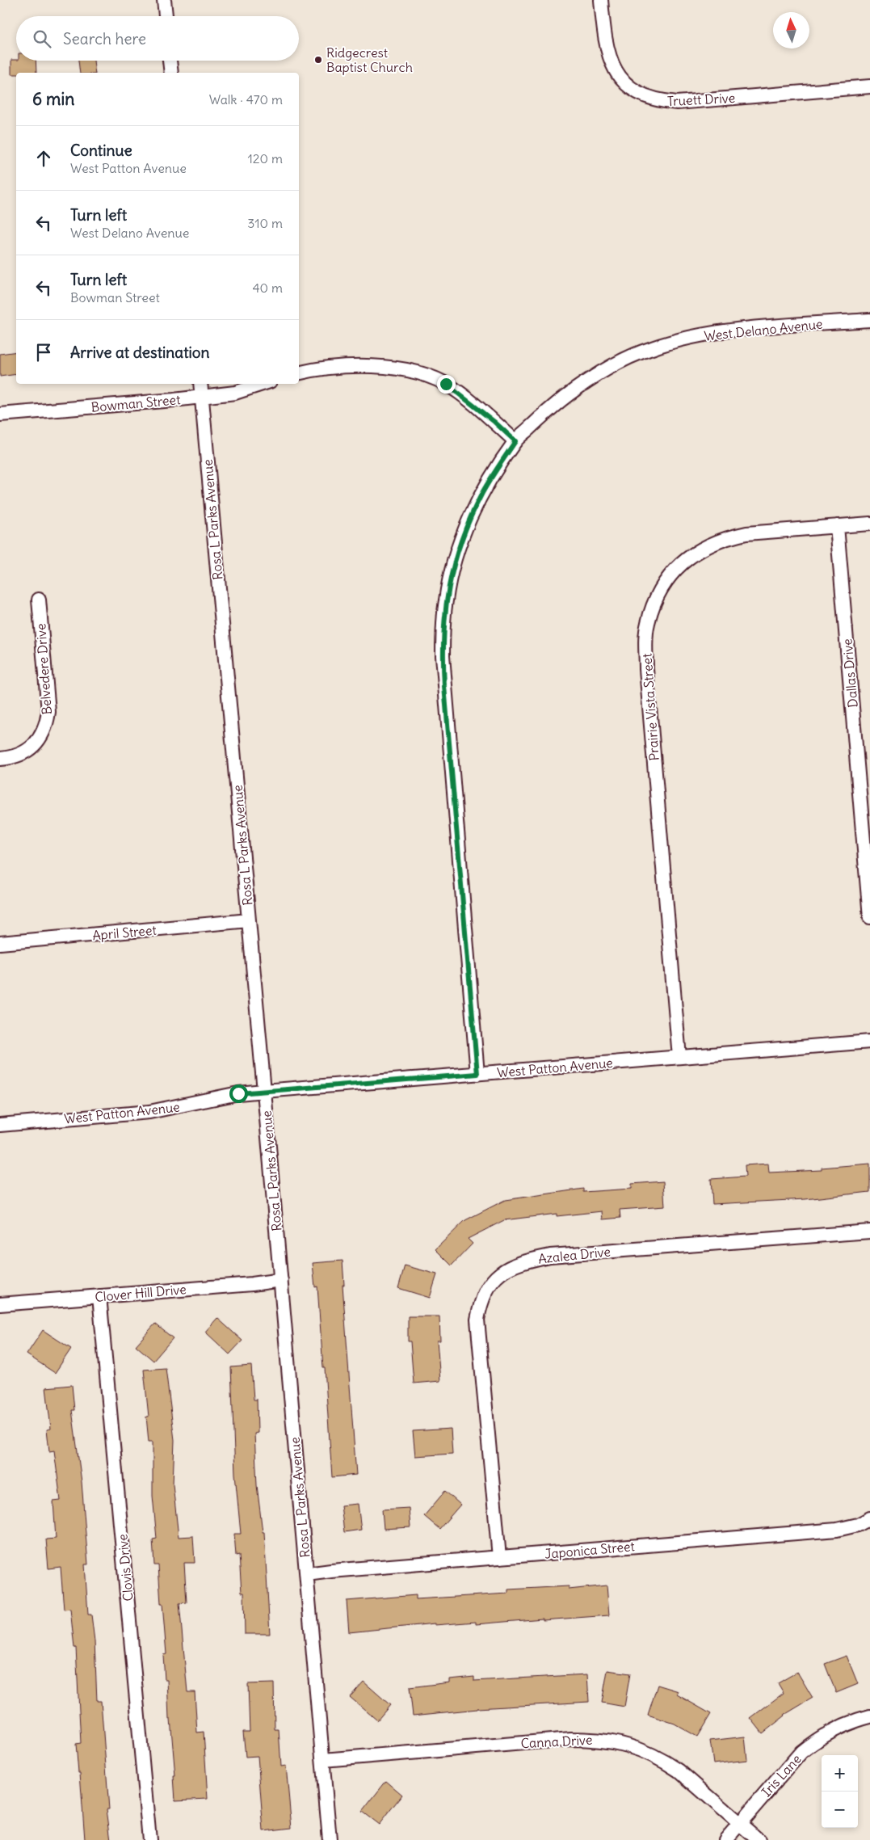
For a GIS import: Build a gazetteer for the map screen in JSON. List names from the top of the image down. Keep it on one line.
{"streets":{"street":["Truett Drive","West Delano Avenue","Bowman Street","Rosa L Parks Avenue","Belvedere Drive","Dallas Drive","Prairie Vista Street","April Street","West Patton Avenue","Azalea Drive","Clover Hill Drive","Japonica Street","Clovis Drive","Canna Drive","Iris Lane"]},"crossings":[["West Delano Avenue","West Patton Avenue"],["Bowman Street","Rosa L Parks Avenue"],["Rosa L Parks Avenue","April Street"],["Rosa L Parks Avenue","West Patton Avenue"],["Rosa L Parks Avenue","Clover Hill Drive"],["Rosa L Parks Avenue","Japonica Street"],["Rosa L Parks Avenue","Canna Drive"],["Dallas Drive","Prairie Vista Street"],["Prairie Vista Street","West Patton Avenue"],["Azalea Drive","Japonica Street"],["Clover Hill Drive","Clovis Drive"],["Canna Drive","Iris Lane"]],"places":["Ridgecrest Baptist Church"],"north":"top","page":{"search":"Search here","heading":["6 min","Walk · 470 m"],"list":[["Continue","West Patton Avenue","120 m"],["Turn left","West Delano Avenue","310 m"],["Turn left","Bowman Street","40 m"],"Arrive at destination"],"map_buttons":["+","−"]}}
